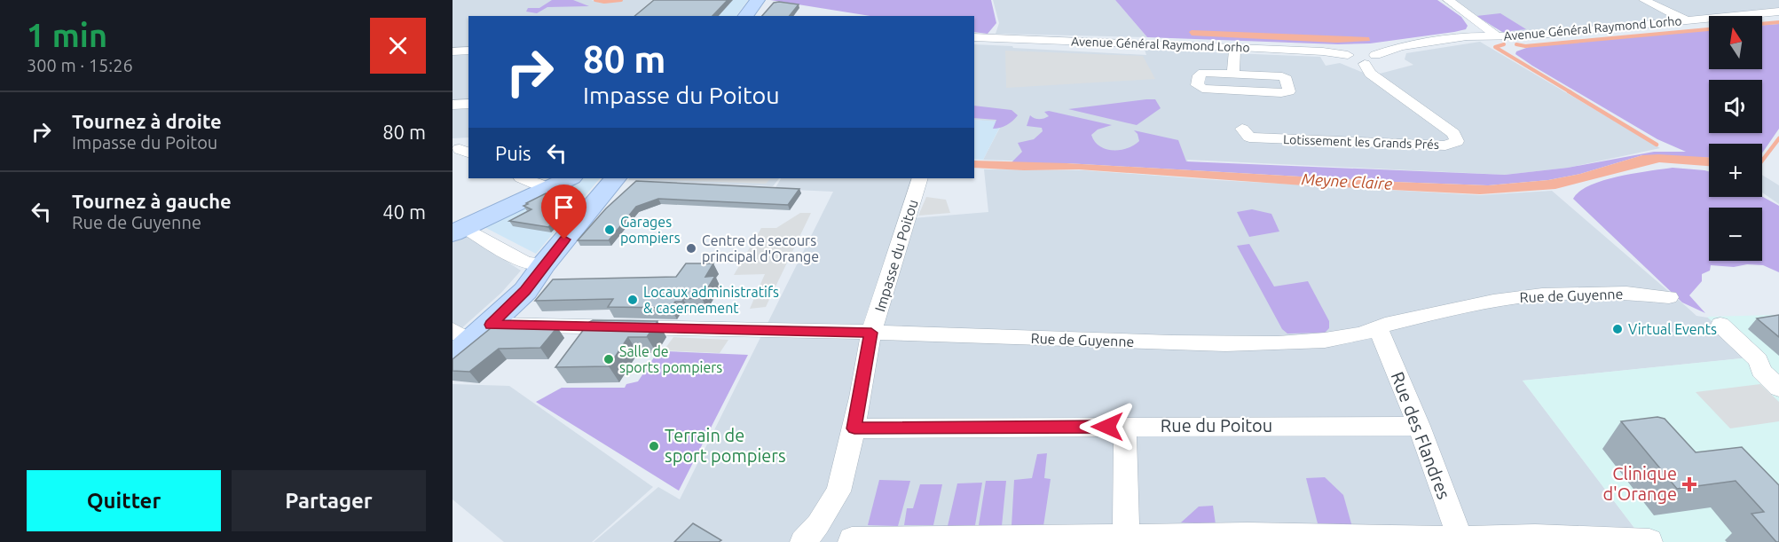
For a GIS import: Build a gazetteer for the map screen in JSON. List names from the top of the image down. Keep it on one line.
{"streets":{"street":["Avenue Général Raymond Lorho","Lotissement les Grands Prés","Impasse du Poitou","Rue de Guyenne","Rue du Poitou","Rue des Flandres"]},"crossings":[["Avenue Général Raymond Lorho","Lotissement les Grands Prés"],["Impasse du Poitou","Rue de Guyenne"],["Impasse du Poitou","Rue du Poitou"],["Rue de Guyenne","Rue des Flandres"],["Rue du Poitou","Rue des Flandres"]],"water":["Meyne Claire"],"places":{"other":["Garages pompiers","Centre de secours principal d'Orange","Locaux administratifs & casernement","Virtual Events","Salle de sports pompiers","Terrain de sport pompiers"],"health":["Clinique d'Orange"]},"north":"top","page":{"heading":["1 min","300 m · 15:26"],"map_buttons":["+","−"],"turn":["80 m","Impasse du Poitou"],"list":[{"name":"Tournez à droite","note":"Impasse du Poitou","value":"80 m"},{"name":"Tournez à gauche","note":"Rue de Guyenne","value":"40 m"}],"then":"Puis","buttons":["Quitter","Partager"]}}
